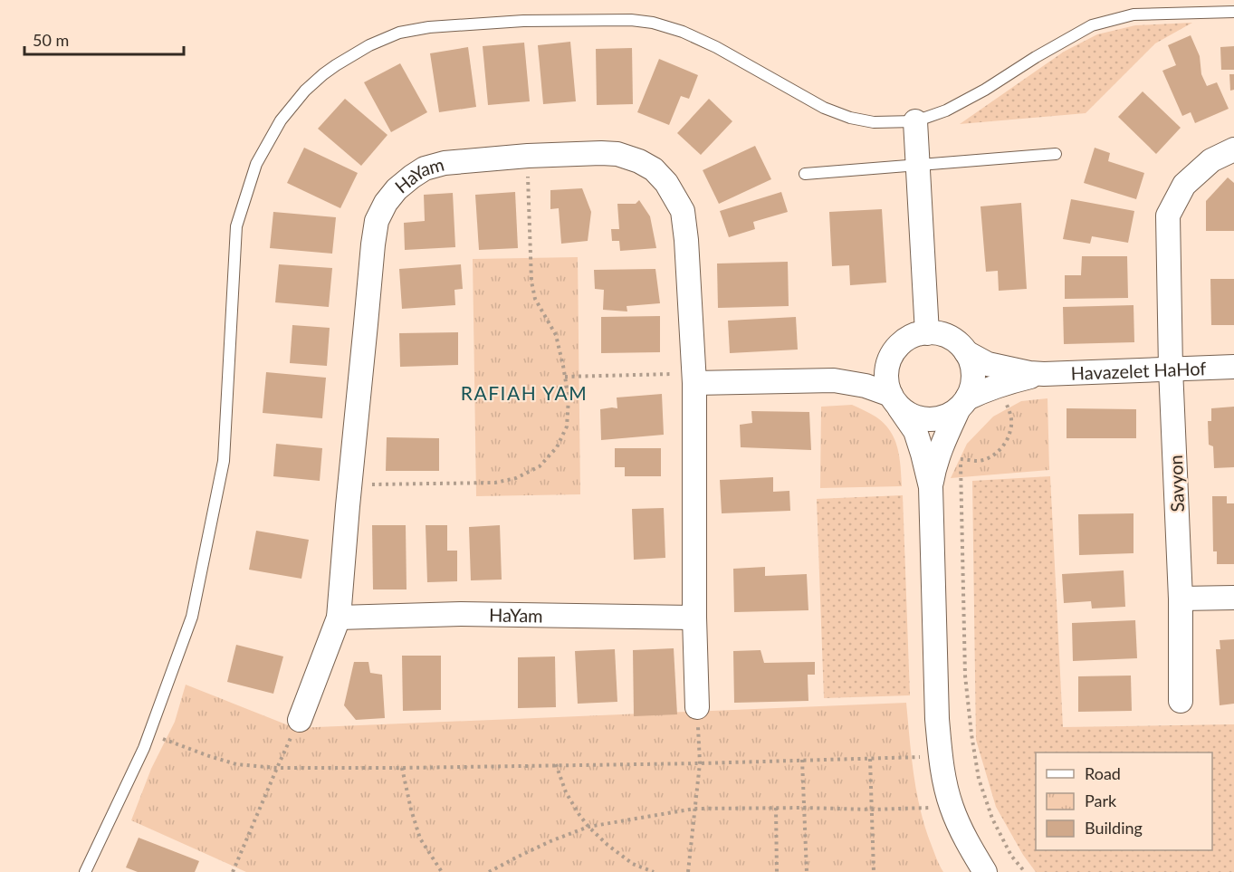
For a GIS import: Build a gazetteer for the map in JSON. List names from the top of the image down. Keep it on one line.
{"streets":{"street":["HaYam","Havazelet HaHof","Savyon"]},"crossings":[["Havazelet HaHof","Savyon"]],"districts":["RAFIAH YAM"],"legend":["Road","Park","Building"],"scale_bar":"50 m"}
